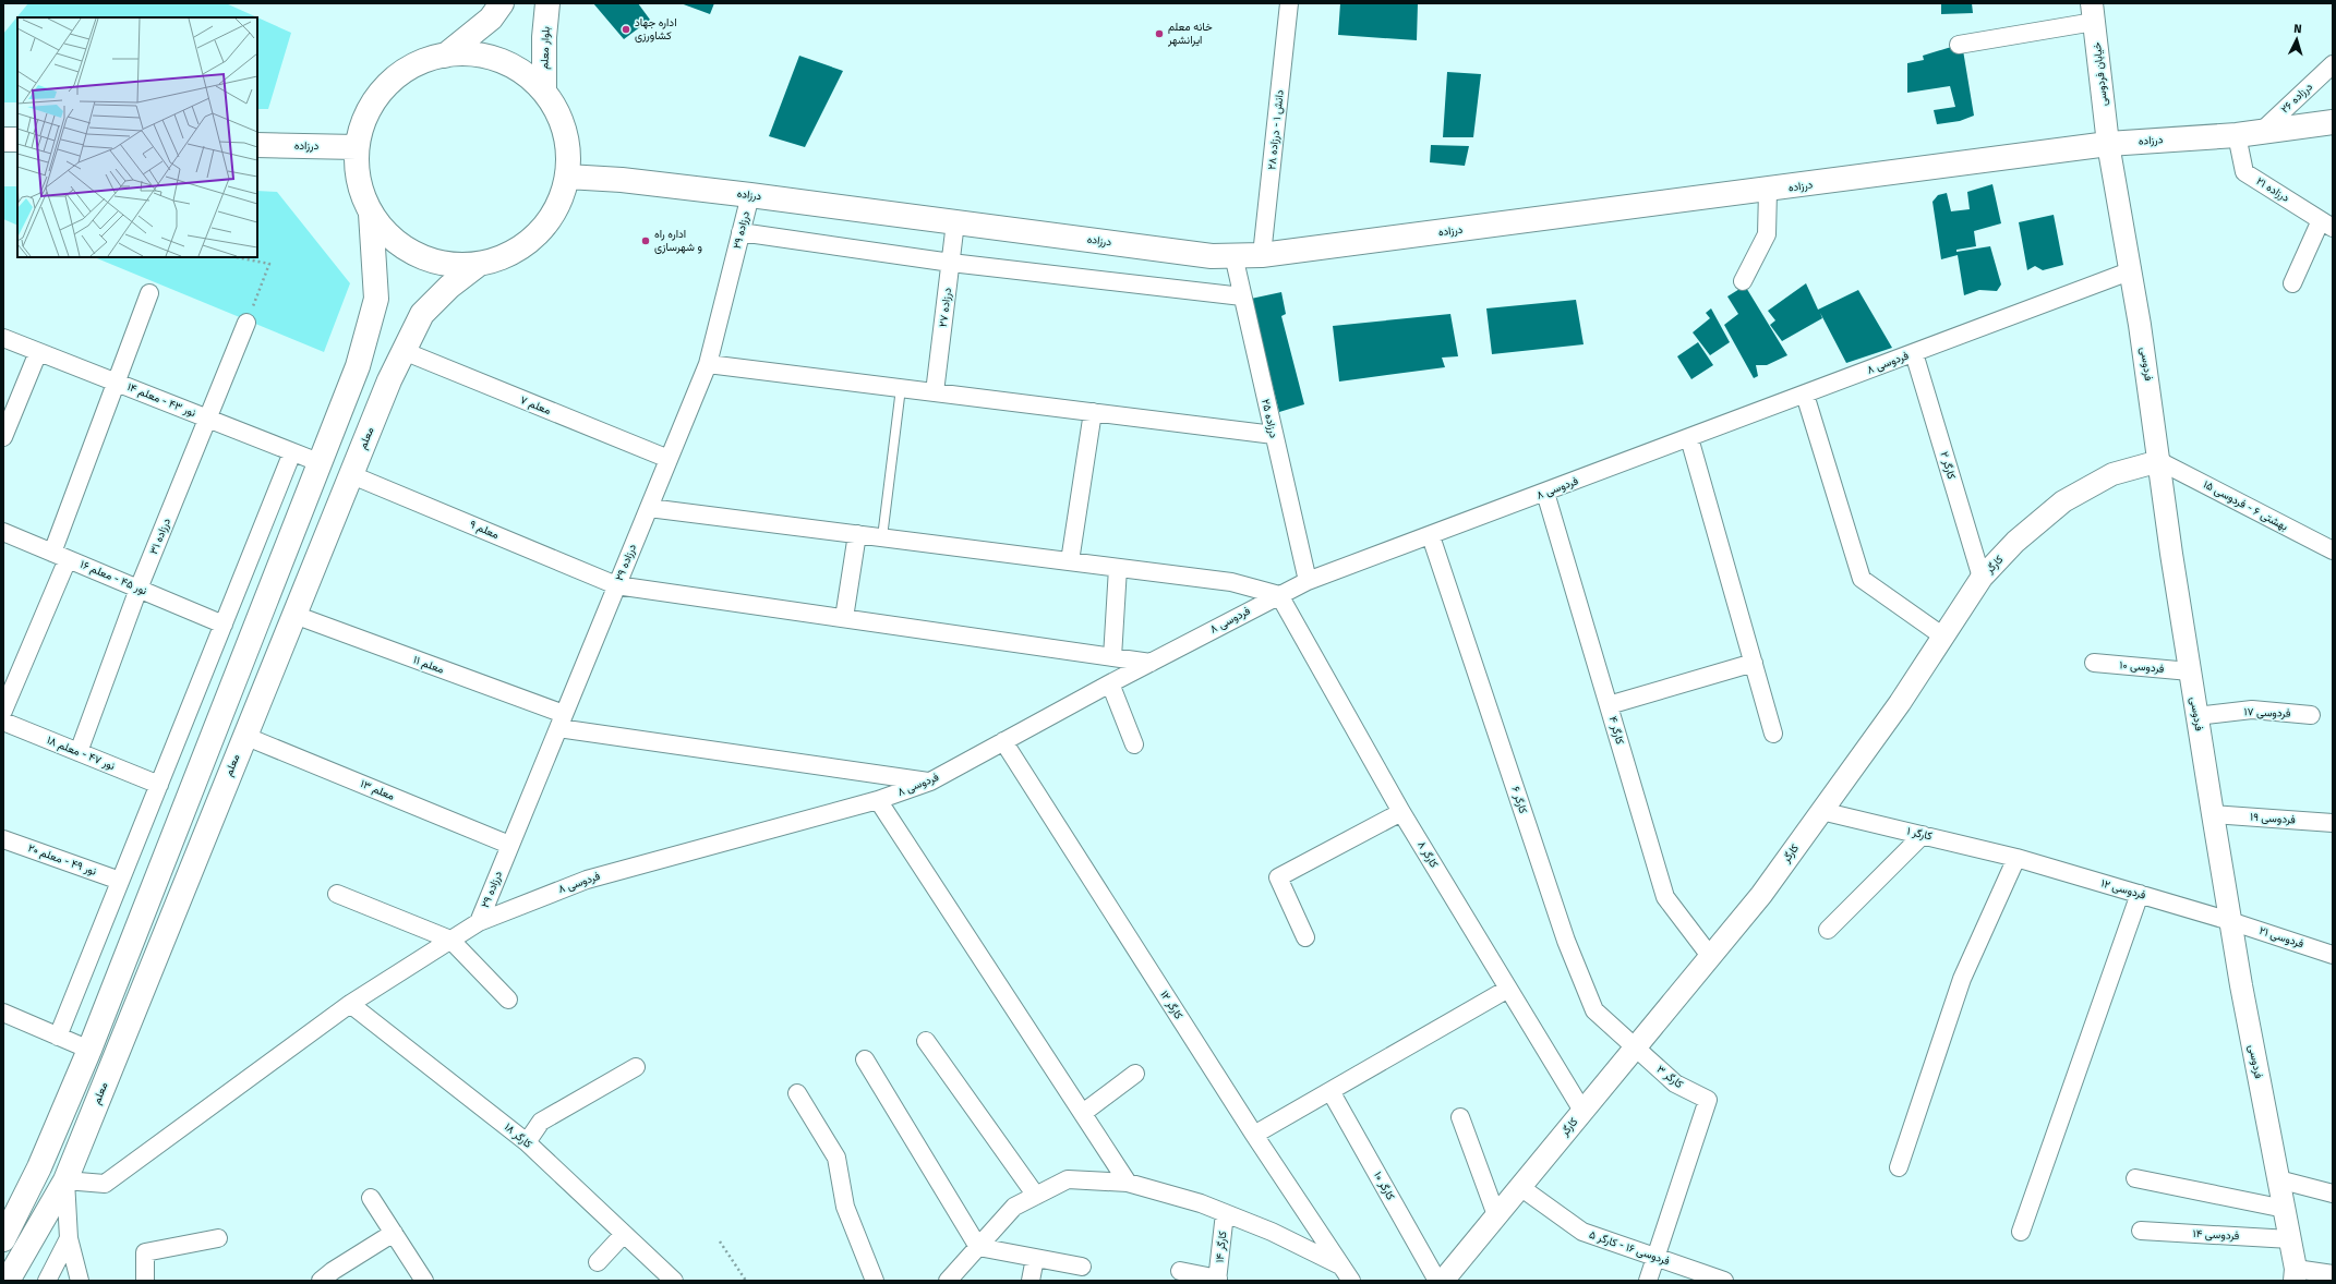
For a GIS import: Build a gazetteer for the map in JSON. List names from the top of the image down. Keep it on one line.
{"streets":{"main road":["بلوار معلم","درزاده","معلم"],"street":["خیابان فردوسی","درزاده ۲۶","دانش ۱ - درزاده ۲۸","درزاده ۲۱","درزاده ۲۹","درزاده ۲۷","فردوسی ۸","فردوسی","نور ۴۳ - معلم ۱۴","معلم ۷","درزاده ۲۵","کارگر ۲","بهشتی ۶ - فردوسی ۱۵","معلم ۹","درزاده ۳۱","کارگر","نور ۴۵ - معلم ۱۶","معلم ۱۱","فردوسی ۱۰","فردوسی ۱۷","کارگر ۴","نور ۴۷ - معلم ۱۸","معلم ۱۳","کارگر ۶","فردوسی ۱۹","کارگر ۱","کارگر ۸","نور ۴۹ - معلم ۲۰","فردوسی ۱۲","فردوسی ۲۱","کارگر ۱۲","کارگر ۳","کارگر ۱۸","کارگر ۱۰","فردوسی ۱۴","کارگر ۱۴","فردوسی ۱۶ - کارگر ۵"]},"crossings":[["خیابان فردوسی","درزاده"],["خیابان فردوسی","فردوسی"],["درزاده ۲۶","درزاده"],["دانش ۱ - درزاده ۲۸","درزاده"],["درزاده","درزاده ۲۱"],["درزاده","درزاده ۲۹"],["درزاده","درزاده ۲۷"],["درزاده","فردوسی"],["درزاده","درزاده ۲۵"],["درزاده ۲۹","فردوسی ۸"],["درزاده ۲۹","معلم ۷"],["درزاده ۲۹","معلم ۹"],["درزاده ۲۹","معلم ۱۱"],["درزاده ۲۹","معلم ۱۳"],["فردوسی ۸","فردوسی"],["فردوسی ۸","درزاده ۲۵"],["فردوسی ۸","معلم"],["فردوسی ۸","کارگر ۲"],["فردوسی ۸","معلم ۹"],["فردوسی ۸","معلم ۱۱"],["فردوسی ۸","کارگر ۴"],["فردوسی ۸","کارگر ۶"],["فردوسی ۸","کارگر ۸"],["فردوسی ۸","کارگر ۱۲"],["فردوسی ۸","کارگر ۱۸"],["فردوسی","بهشتی ۶ - فردوسی ۱۵"],["فردوسی","کارگر"],["فردوسی","فردوسی ۱۰"],["فردوسی","فردوسی ۱۷"],["فردوسی","فردوسی ۱۹"],["فردوسی","فردوسی ۱۲"],["فردوسی","فردوسی ۲۱"],["فردوسی","فردوسی ۱۴"],["نور ۴۳ - معلم ۱۴","درزاده ۳۱"],["معلم ۷","معلم"],["معلم","معلم ۹"],["معلم","معلم ۱۱"],["معلم","معلم ۱۳"],["کارگر ۲","کارگر"],["بهشتی ۶ - فردوسی ۱۵","کارگر"],["درزاده ۳۱","نور ۴۵ - معلم ۱۶"],["درزاده ۳۱","نور ۴۷ - معلم ۱۸"],["کارگر","کارگر ۴"],["کارگر","کارگر ۶"],["کارگر","کارگر ۱"],["کارگر","کارگر ۸"],["کارگر","کارگر ۳"],["کارگر","فردوسی ۱۶ - کارگر ۵"],["کارگر ۶","کارگر ۳"],["کارگر ۱","فردوسی ۱۲"],["فردوسی ۱۲","فردوسی ۲۱"],["کارگر ۱۲","کارگر ۱۴"],["کارگر ۳","فردوسی ۱۶ - کارگر ۵"]],"places":["اداره جهاد کشاورزی","خانه معلم ایرانشهر","اداره راه و شهرسازی"],"north":"top"}
